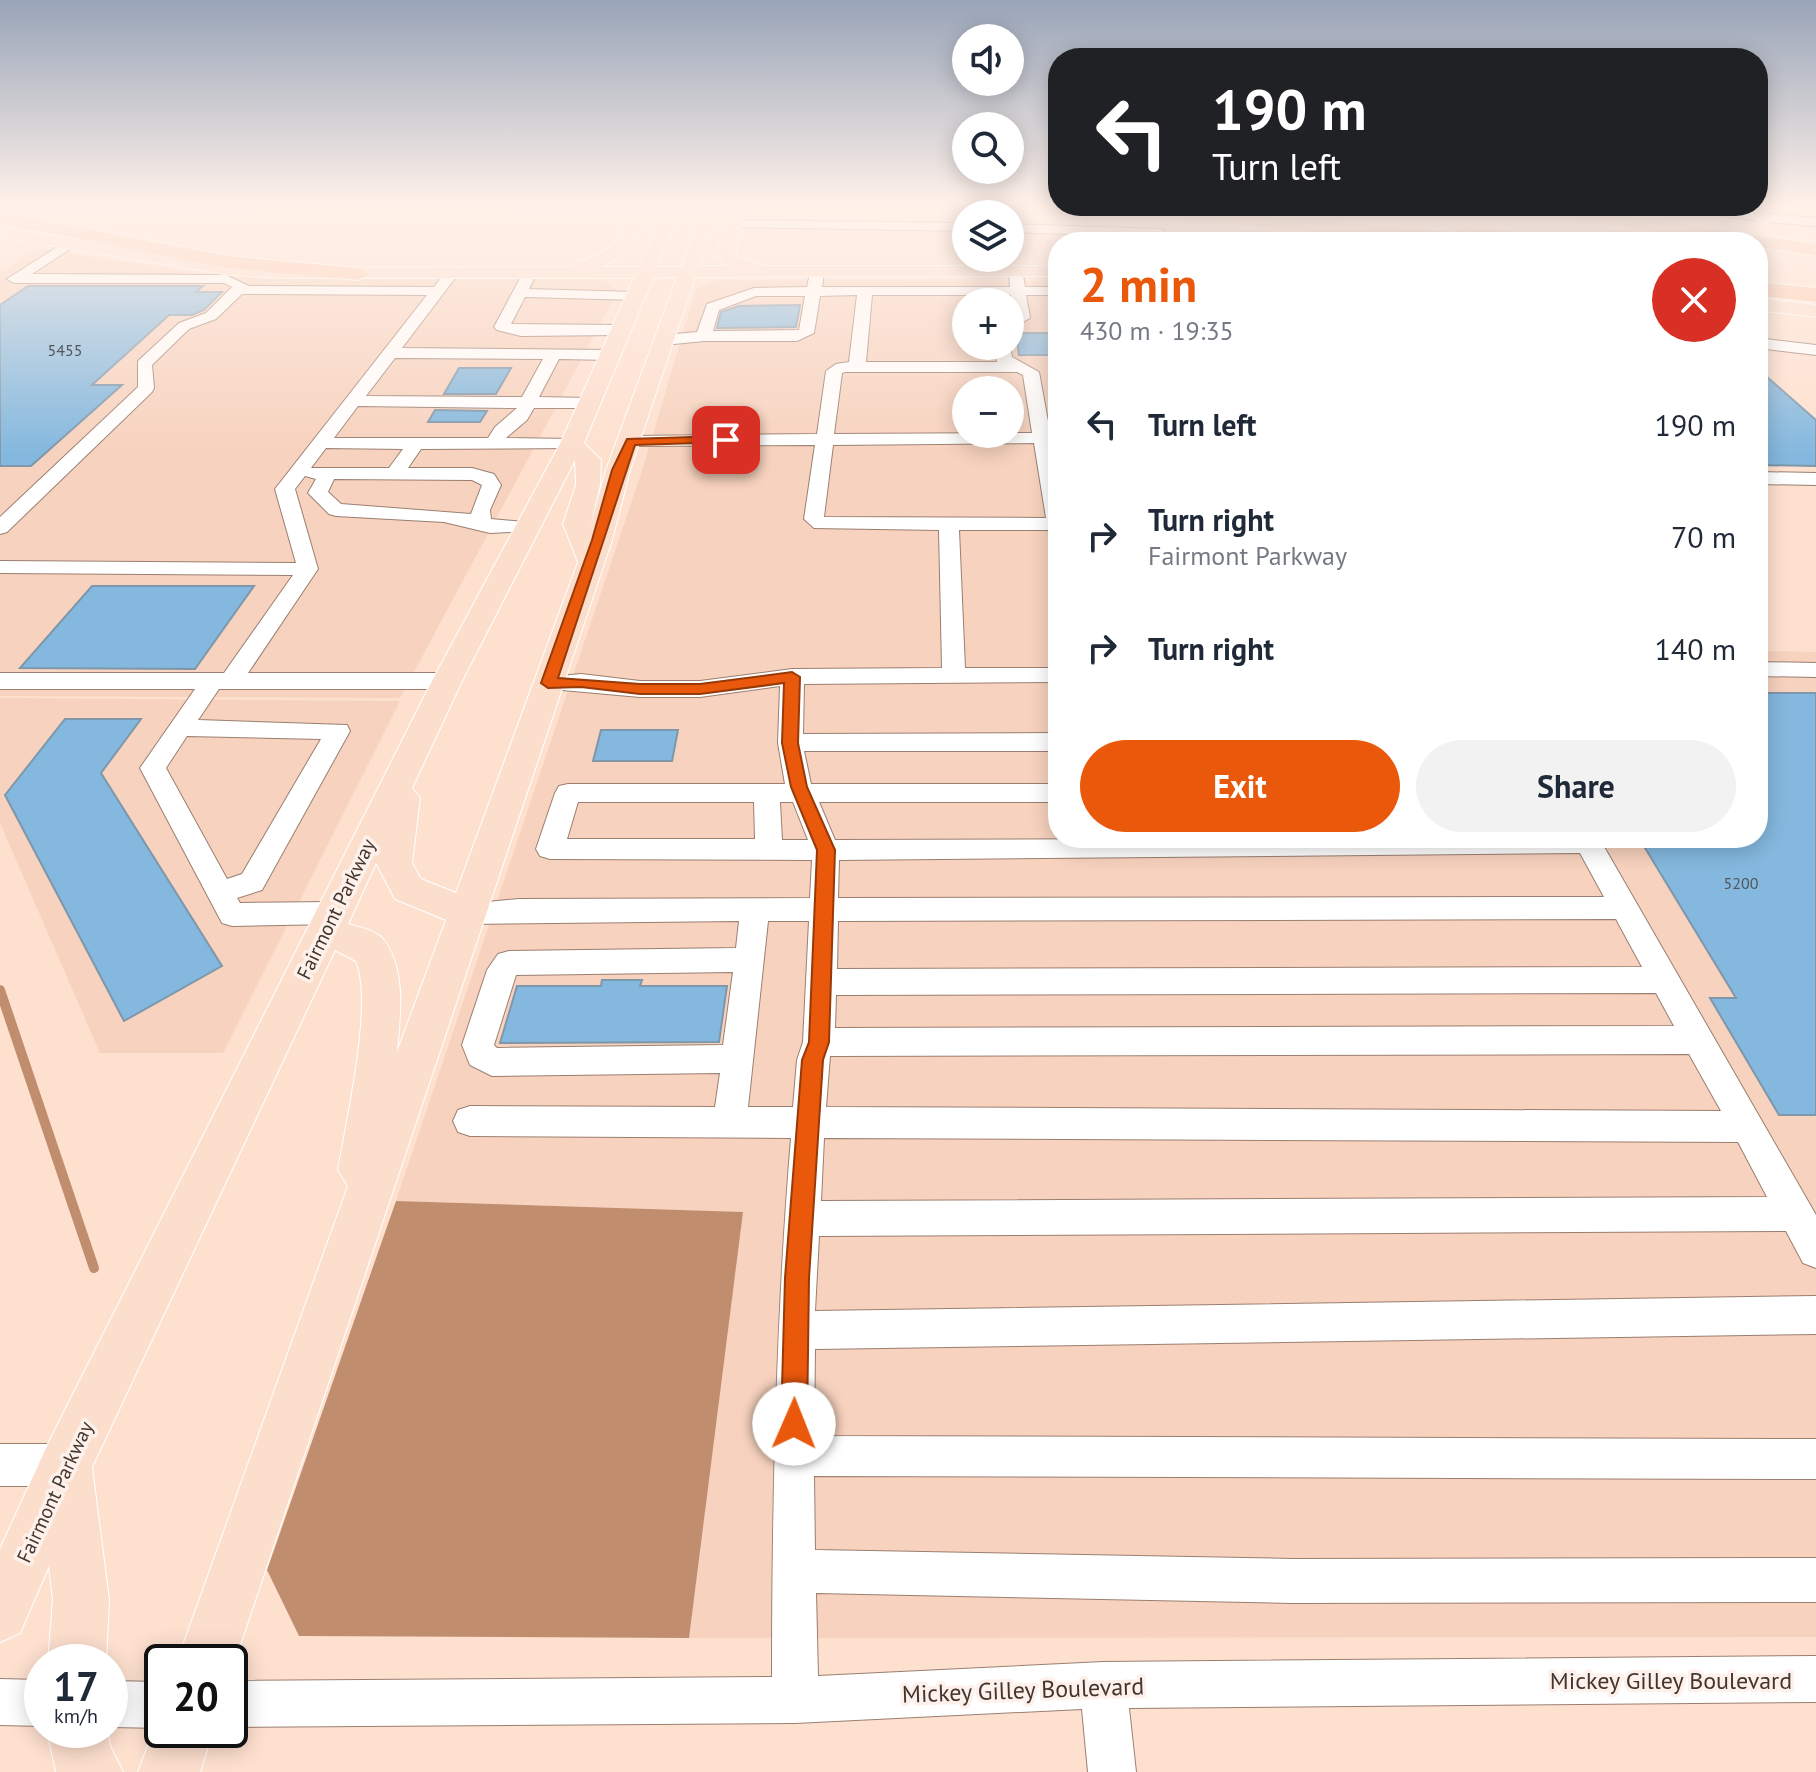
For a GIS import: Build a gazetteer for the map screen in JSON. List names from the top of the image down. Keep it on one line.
{"streets":{"main road":["Fairmont Parkway"],"street":["Mickey Gilley Boulevard"]},"house_numbers":["5455","5200"],"page":{"map_buttons":["+","−"],"turn":["190 m","Turn left"],"heading":["2 min","430 m · 19:35"],"list":[{"name":"Turn left","value":"190 m"},{"name":"Turn right","note":"Fairmont Parkway","value":"70 m"},{"name":"Turn right","value":"140 m"}],"buttons":["Exit","Share"],"speed":"17 km/h","limit":"20"}}
